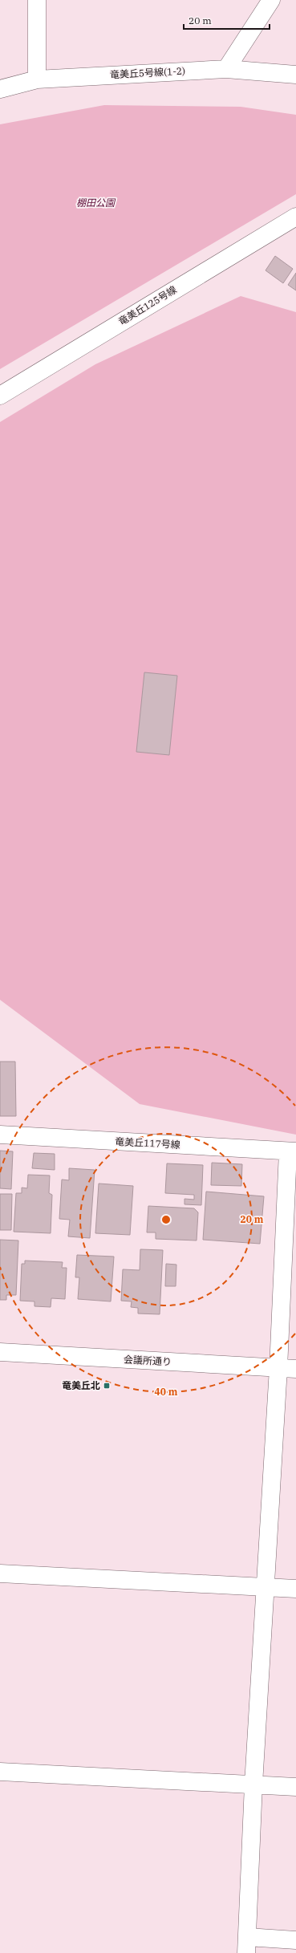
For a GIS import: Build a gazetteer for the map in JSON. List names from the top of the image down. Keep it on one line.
{"streets":{"street":["竜美丘5号線(1-2)","竜美丘125号線","竜美丘117号線","会議所通り"]},"parks":["棚田公園"],"places":{"transit":["竜美丘北"]},"scale_bar":"20 m","rings":["20 m","40 m"]}
